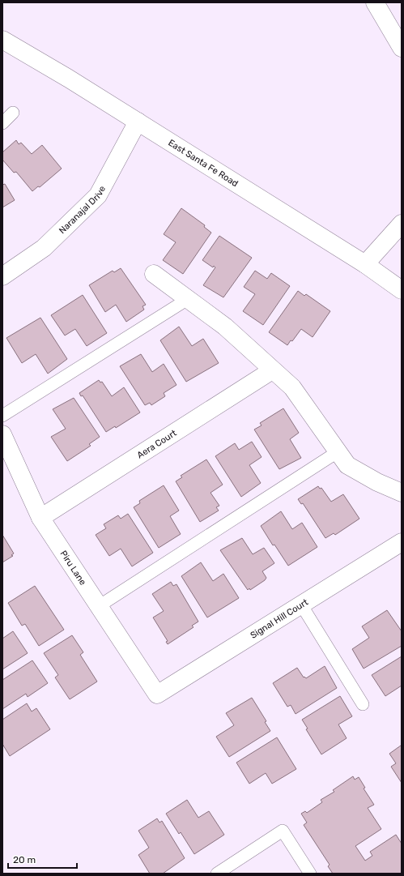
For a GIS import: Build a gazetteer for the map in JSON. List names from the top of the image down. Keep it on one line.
{"streets":{"street":["East Santa Fe Road","Naranajal Drive","Aera Court","Piru Lane","Signal Hill Court"]},"crossings":[["East Santa Fe Road","Naranajal Drive"],["Aera Court","Piru Lane"],["Piru Lane","Signal Hill Court"]],"scale_bar":"20 m"}
